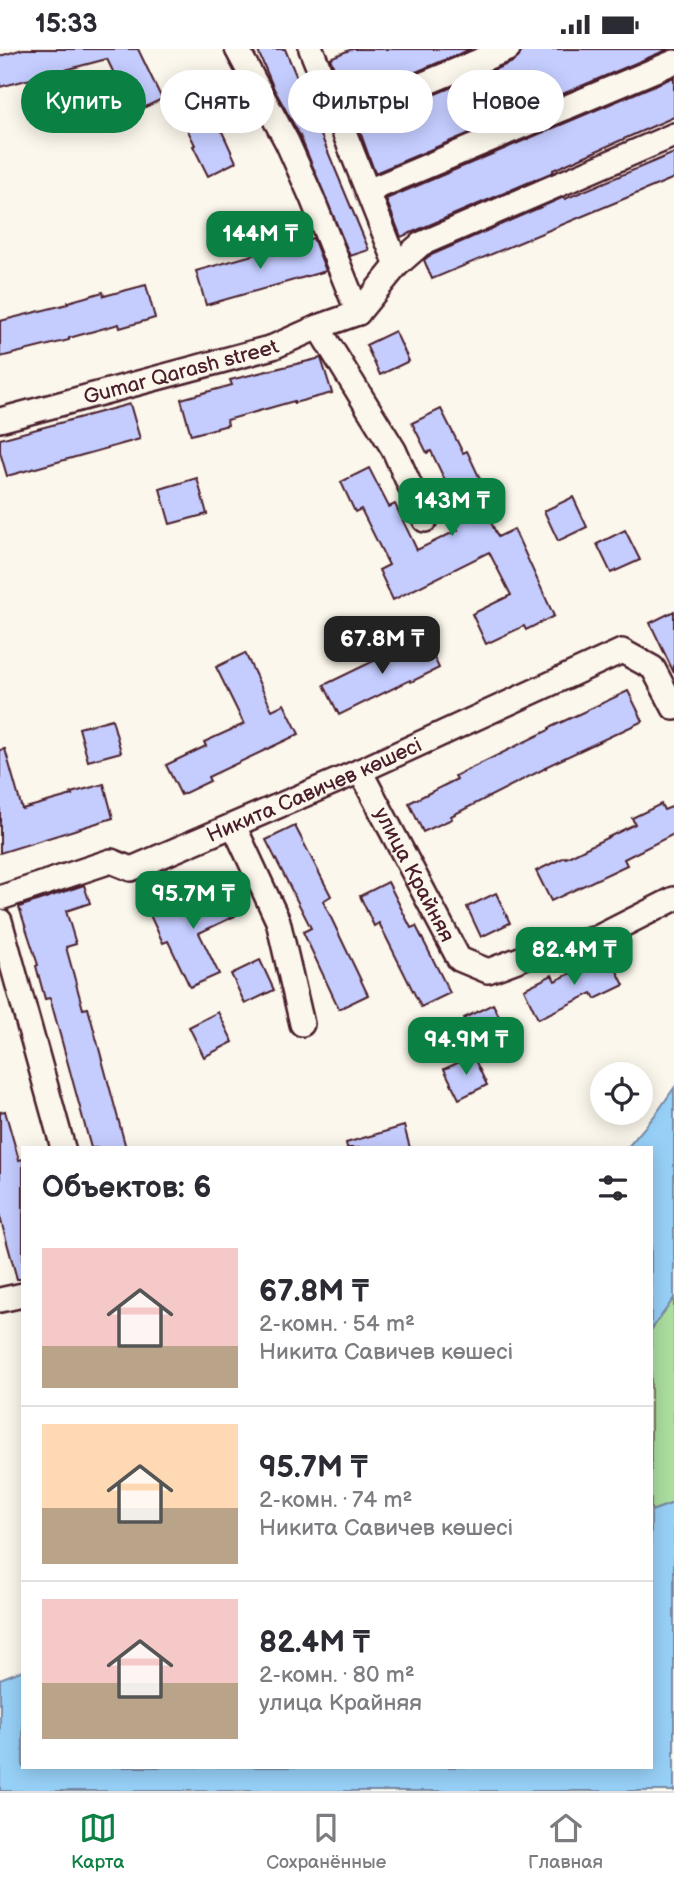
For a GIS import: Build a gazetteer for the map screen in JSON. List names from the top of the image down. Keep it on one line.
{"streets":{"street":["Gumar Qarash street","Никита Савичев көшесі","улица Крайняя"]},"crossings":[["Никита Савичев көшесі","улица Крайняя"]],"page":{"status":"15:33","chip":["Купить","Снять","Фильтры","Новое"],"price":["144M ₸","143M ₸","67.8M ₸","95.7M ₸","82.4M ₸","94.9M ₸"],"heading":"Объектов: 6","list":[{"name":"67.8M ₸","note":"2-комн. · 54 m² · Никита Савичев көшесі"},{"name":"95.7M ₸","note":"2-комн. · 74 m² · Никита Савичев көшесі"},{"name":"82.4M ₸","note":"2-комн. · 80 m² · улица Крайняя"}],"tabs":["Карта","Сохранённые","Главная"]}}
